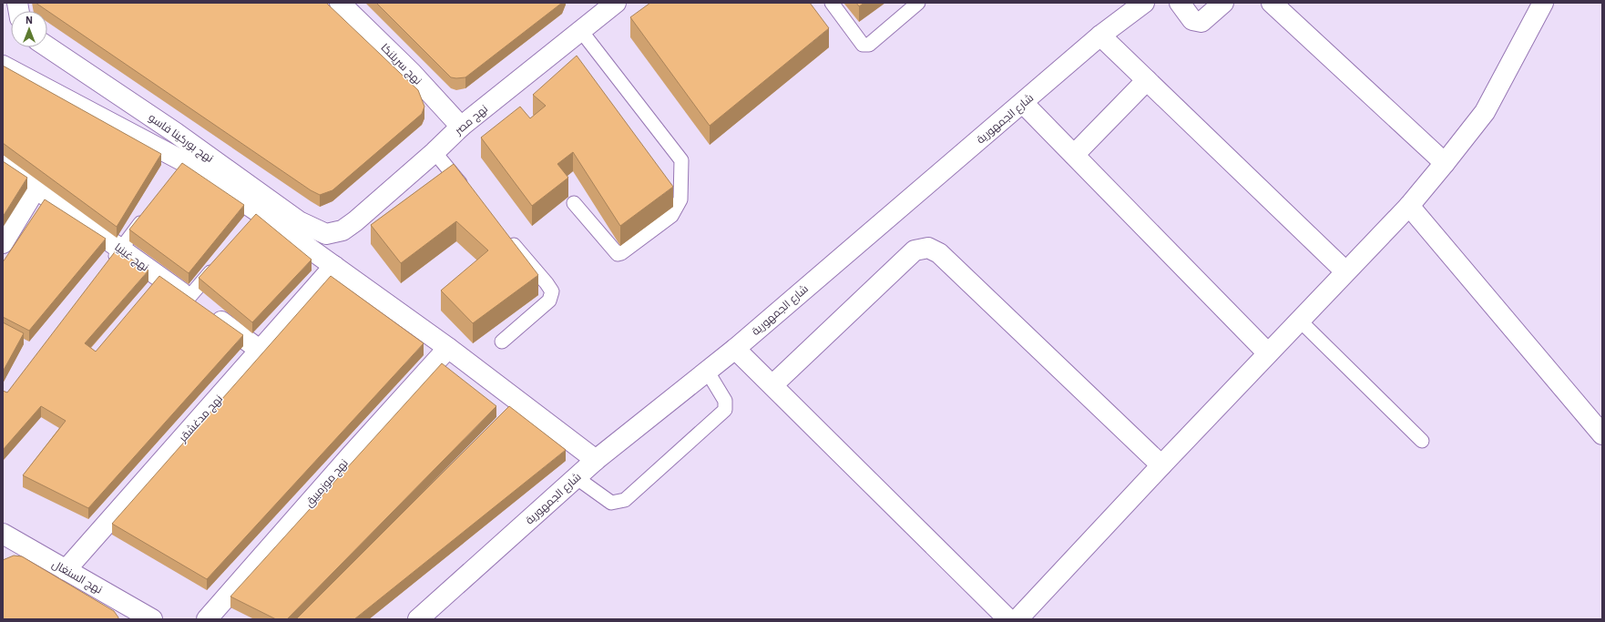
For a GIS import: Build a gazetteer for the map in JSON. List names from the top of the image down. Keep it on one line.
{"streets":{"street":["نهج سريلنكا","شارع الجمهورية","نهج مصر","نهج بوركينا فاسو","نهج غينيا","نهج مدغشقر","نهج موزمبيق","نهج السنغال"]},"crossings":[["نهج سريلنكا","نهج مصر"],["نهج مصر","نهج بوركينا فاسو"],["نهج غينيا","نهج مدغشقر"],["نهج مدغشقر","نهج السنغال"]],"north":"top"}
